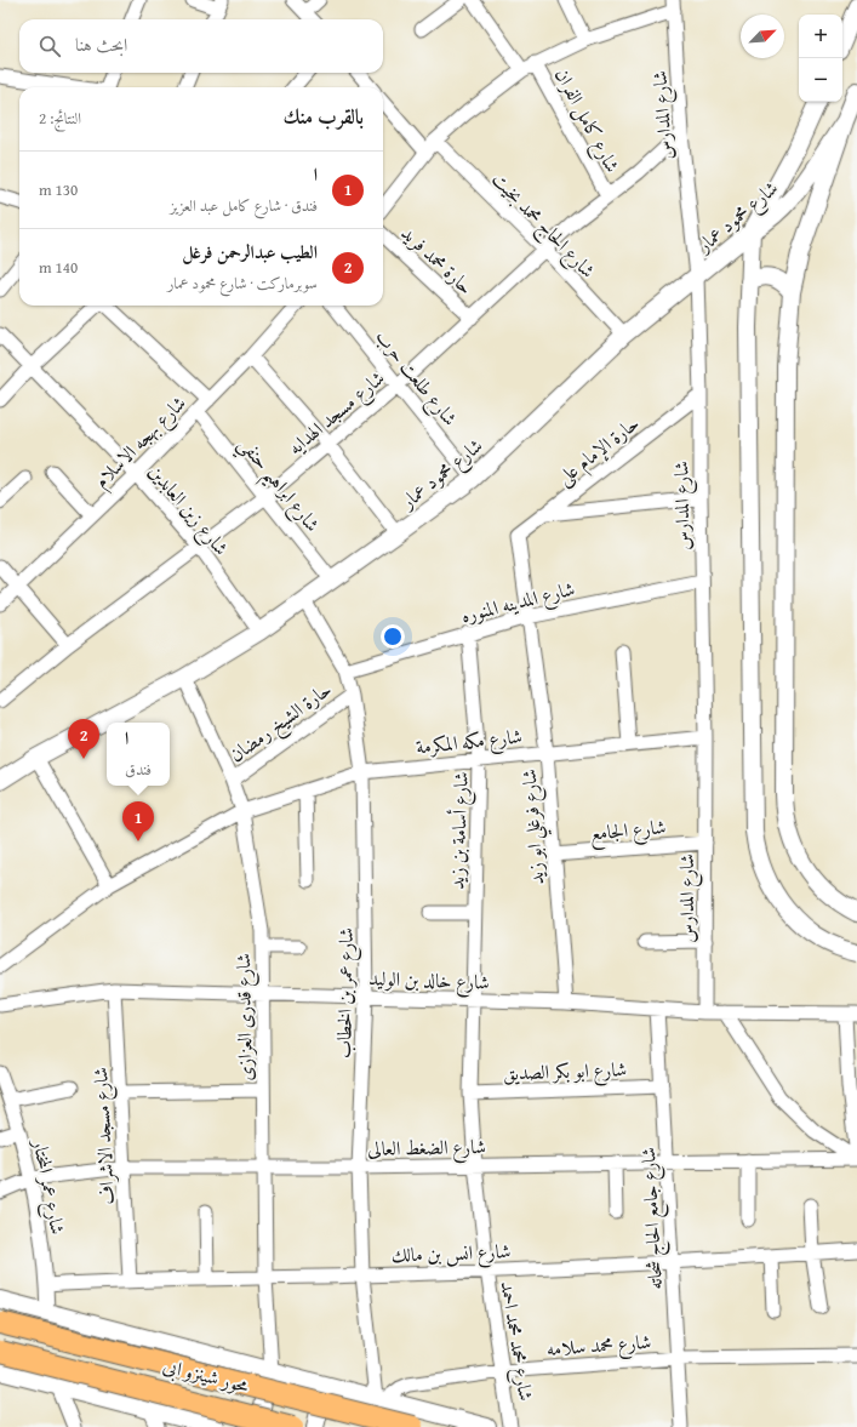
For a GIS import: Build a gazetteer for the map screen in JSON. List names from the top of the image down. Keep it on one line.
{"streets":{"main road":["محور شينزو ابى"],"street":["شارع المدارس","شارع كامل الفران","شارع محمود عمار","شارع الحاج محمد بخيت","حارة محمد فريد","شارع طلعت حرب","شارع مسجد الهدايه","شارع بهجه الاسلام","حارة الإمام على","شارع ابراهيم حنفي","شارع زين العابدين","شارع المدينه المنوره","حارة الشيخ رمضان","شارع مكه المكرمة","شارع فرغلي ابو زيد","شارع الجامع","شارع أسامة بن زيد","شارع خالد بن الوليد","شارع عمر بن الخطاب","شارع قدرى العزازى","شارع ابو بكر الصديق","شارع مسجد الاشراف","شارع الضغط العالى","شارع عمر المختار","شارع جامع الحاج شحاته","شارع انس بن مالك","شارع محمد محمد احمد","شارع محمد سلامه"]},"crossings":[["شارع المدارس","شارع محمود عمار"],["شارع المدارس","شارع مسجد الهدايه"],["شارع المدارس","حارة الإمام على"],["شارع المدارس","شارع المدينه المنوره"],["شارع المدارس","شارع مكه المكرمة"],["شارع المدارس","شارع الجامع"],["شارع المدارس","شارع خالد بن الوليد"],["شارع كامل الفران","شارع مسجد الهدايه"],["شارع محمود عمار","شارع الحاج محمد بخيت"],["شارع محمود عمار","شارع طلعت حرب"],["شارع محمود عمار","شارع ابراهيم حنفي"],["شارع محمود عمار","شارع زين العابدين"],["شارع محمود عمار","شارع عمر بن الخطاب"],["شارع محمود عمار","شارع قدرى العزازى"],["شارع الحاج محمد بخيت","شارع مسجد الهدايه"],["حارة محمد فريد","شارع مسجد الهدايه"],["شارع طلعت حرب","شارع مسجد الهدايه"],["شارع مسجد الهدايه","شارع ابراهيم حنفي"],["شارع مسجد الهدايه","شارع زين العابدين"],["شارع بهجه الاسلام","شارع ابراهيم حنفي"],["شارع بهجه الاسلام","شارع زين العابدين"],["حارة الإمام على","شارع فرغلي ابو زيد"],["شارع المدينه المنوره","شارع فرغلي ابو زيد"],["شارع المدينه المنوره","شارع أسامة بن زيد"],["شارع المدينه المنوره","شارع عمر بن الخطاب"],["حارة الشيخ رمضان","شارع عمر بن الخطاب"],["حارة الشيخ رمضان","شارع قدرى العزازى"],["شارع مكه المكرمة","شارع فرغلي ابو زيد"],["شارع مكه المكرمة","شارع أسامة بن زيد"],["شارع مكه المكرمة","شارع عمر بن الخطاب"],["شارع مكه المكرمة","شارع قدرى العزازى"],["شارع فرغلي ابو زيد","شارع الجامع"],["شارع فرغلي ابو زيد","شارع خالد بن الوليد"],["شارع أسامة بن زيد","شارع خالد بن الوليد"],["شارع أسامة بن زيد","شارع محمد محمد احمد"],["شارع خالد بن الوليد","شارع عمر بن الخطاب"],["شارع خالد بن الوليد","شارع قدرى العزازى"],["شارع خالد بن الوليد","شارع مسجد الاشراف"],["شارع خالد بن الوليد","شارع جامع الحاج شحاته"],["شارع خالد بن الوليد","شارع محمد محمد احمد"],["شارع عمر بن الخطاب","شارع الضغط العالى"],["شارع عمر بن الخطاب","شارع انس بن مالك"],["شارع عمر بن الخطاب","شارع محمد سلامه"],["شارع قدرى العزازى","شارع الضغط العالى"],["شارع قدرى العزازى","شارع انس بن مالك"],["شارع ابو بكر الصديق","شارع جامع الحاج شحاته"],["شارع ابو بكر الصديق","شارع محمد محمد احمد"],["شارع مسجد الاشراف","شارع الضغط العالى"],["شارع مسجد الاشراف","شارع انس بن مالك"],["شارع الضغط العالى","شارع عمر المختار"],["شارع الضغط العالى","شارع جامع الحاج شحاته"],["شارع الضغط العالى","شارع محمد محمد احمد"],["شارع عمر المختار","شارع انس بن مالك"],["شارع جامع الحاج شحاته","شارع انس بن مالك"],["شارع جامع الحاج شحاته","شارع محمد سلامه"],["شارع انس بن مالك","شارع محمد محمد احمد"],["شارع محمد محمد احمد","شارع محمد سلامه"]],"north":"top right","page":{"map_buttons":["+","−"],"search":"ابحث هنا","heading":["بالقرب منك","النتائج: 2"],"list":[{"mark":"1","name":"ا","note":"فندق · شارع كامل عبد العزيز","value":"130 m"},{"mark":"2","name":"الطيب عبدالرحمن فرغل","note":"سوبرماركت · شارع محمود عمار","value":"140 m"}],"pins":["2","1"],"popup":["ا","فندق"]}}
